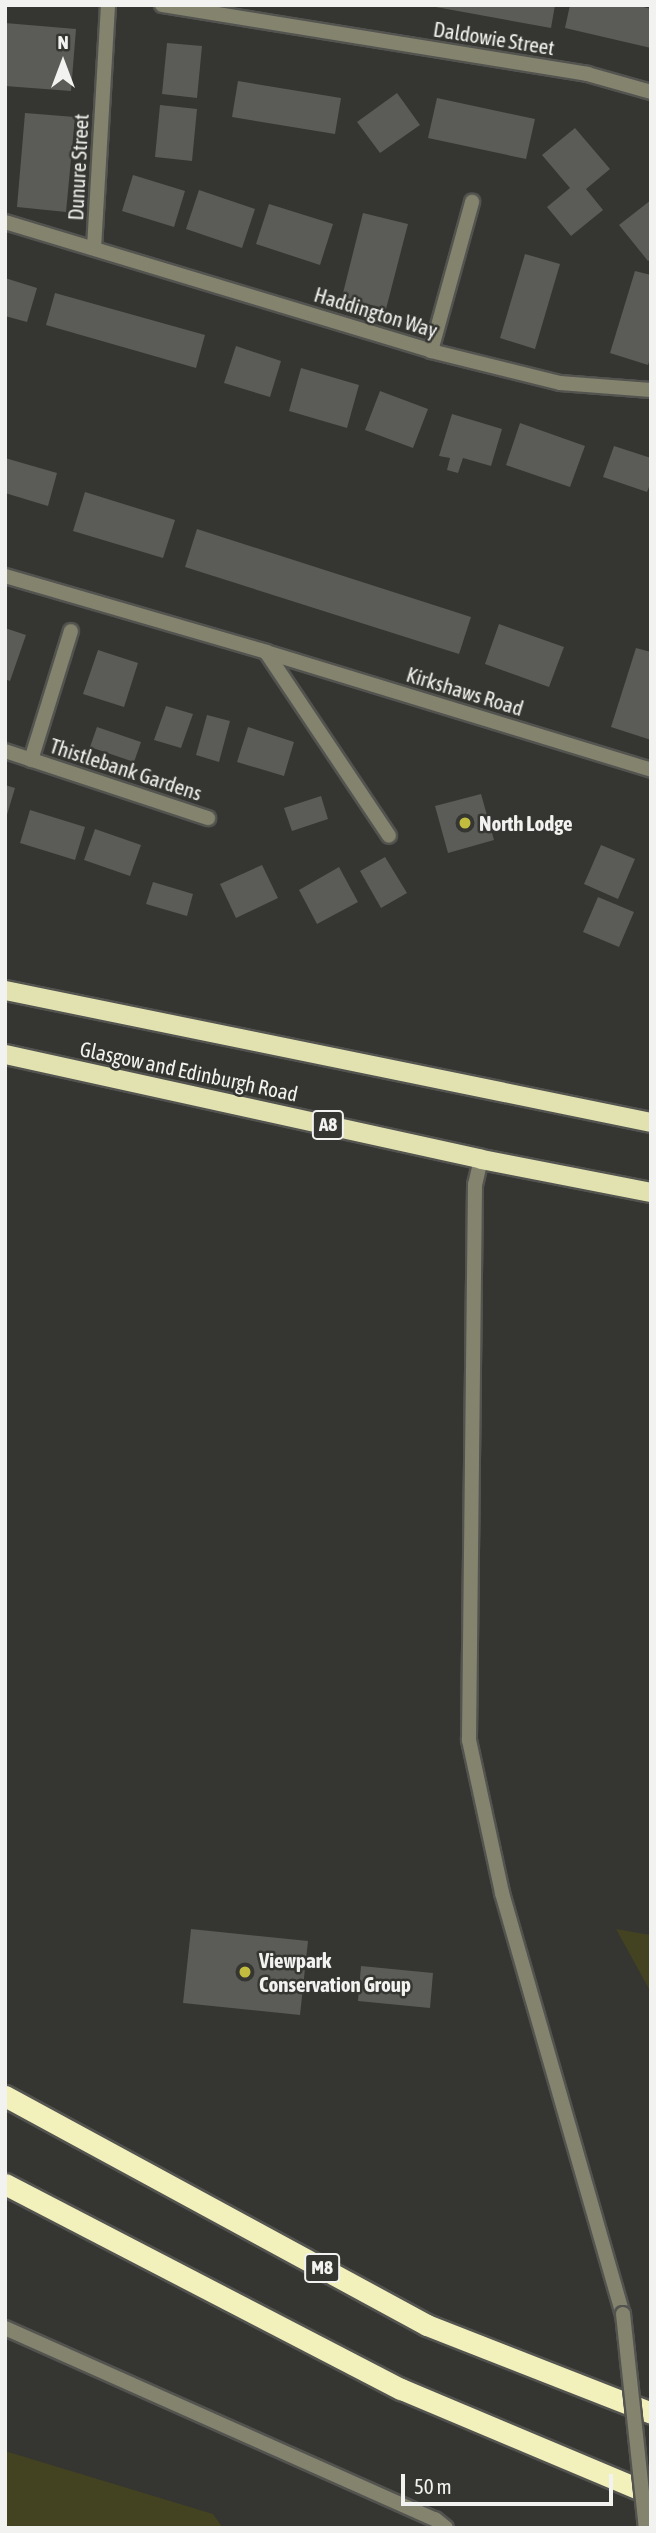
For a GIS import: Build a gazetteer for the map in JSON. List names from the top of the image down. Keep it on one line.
{"streets":{"highway":["Glasgow and Edinburgh Road","A8","M8"],"street":["Daldowie Street","Dunure Street","Haddington Way","Kirkshaws Road","Thistlebank Gardens"]},"crossings":[["Dunure Street","Haddington Way"]],"places":["North Lodge","Viewpark Conservation Group"],"scale_bar":"50 m","north":"top"}
